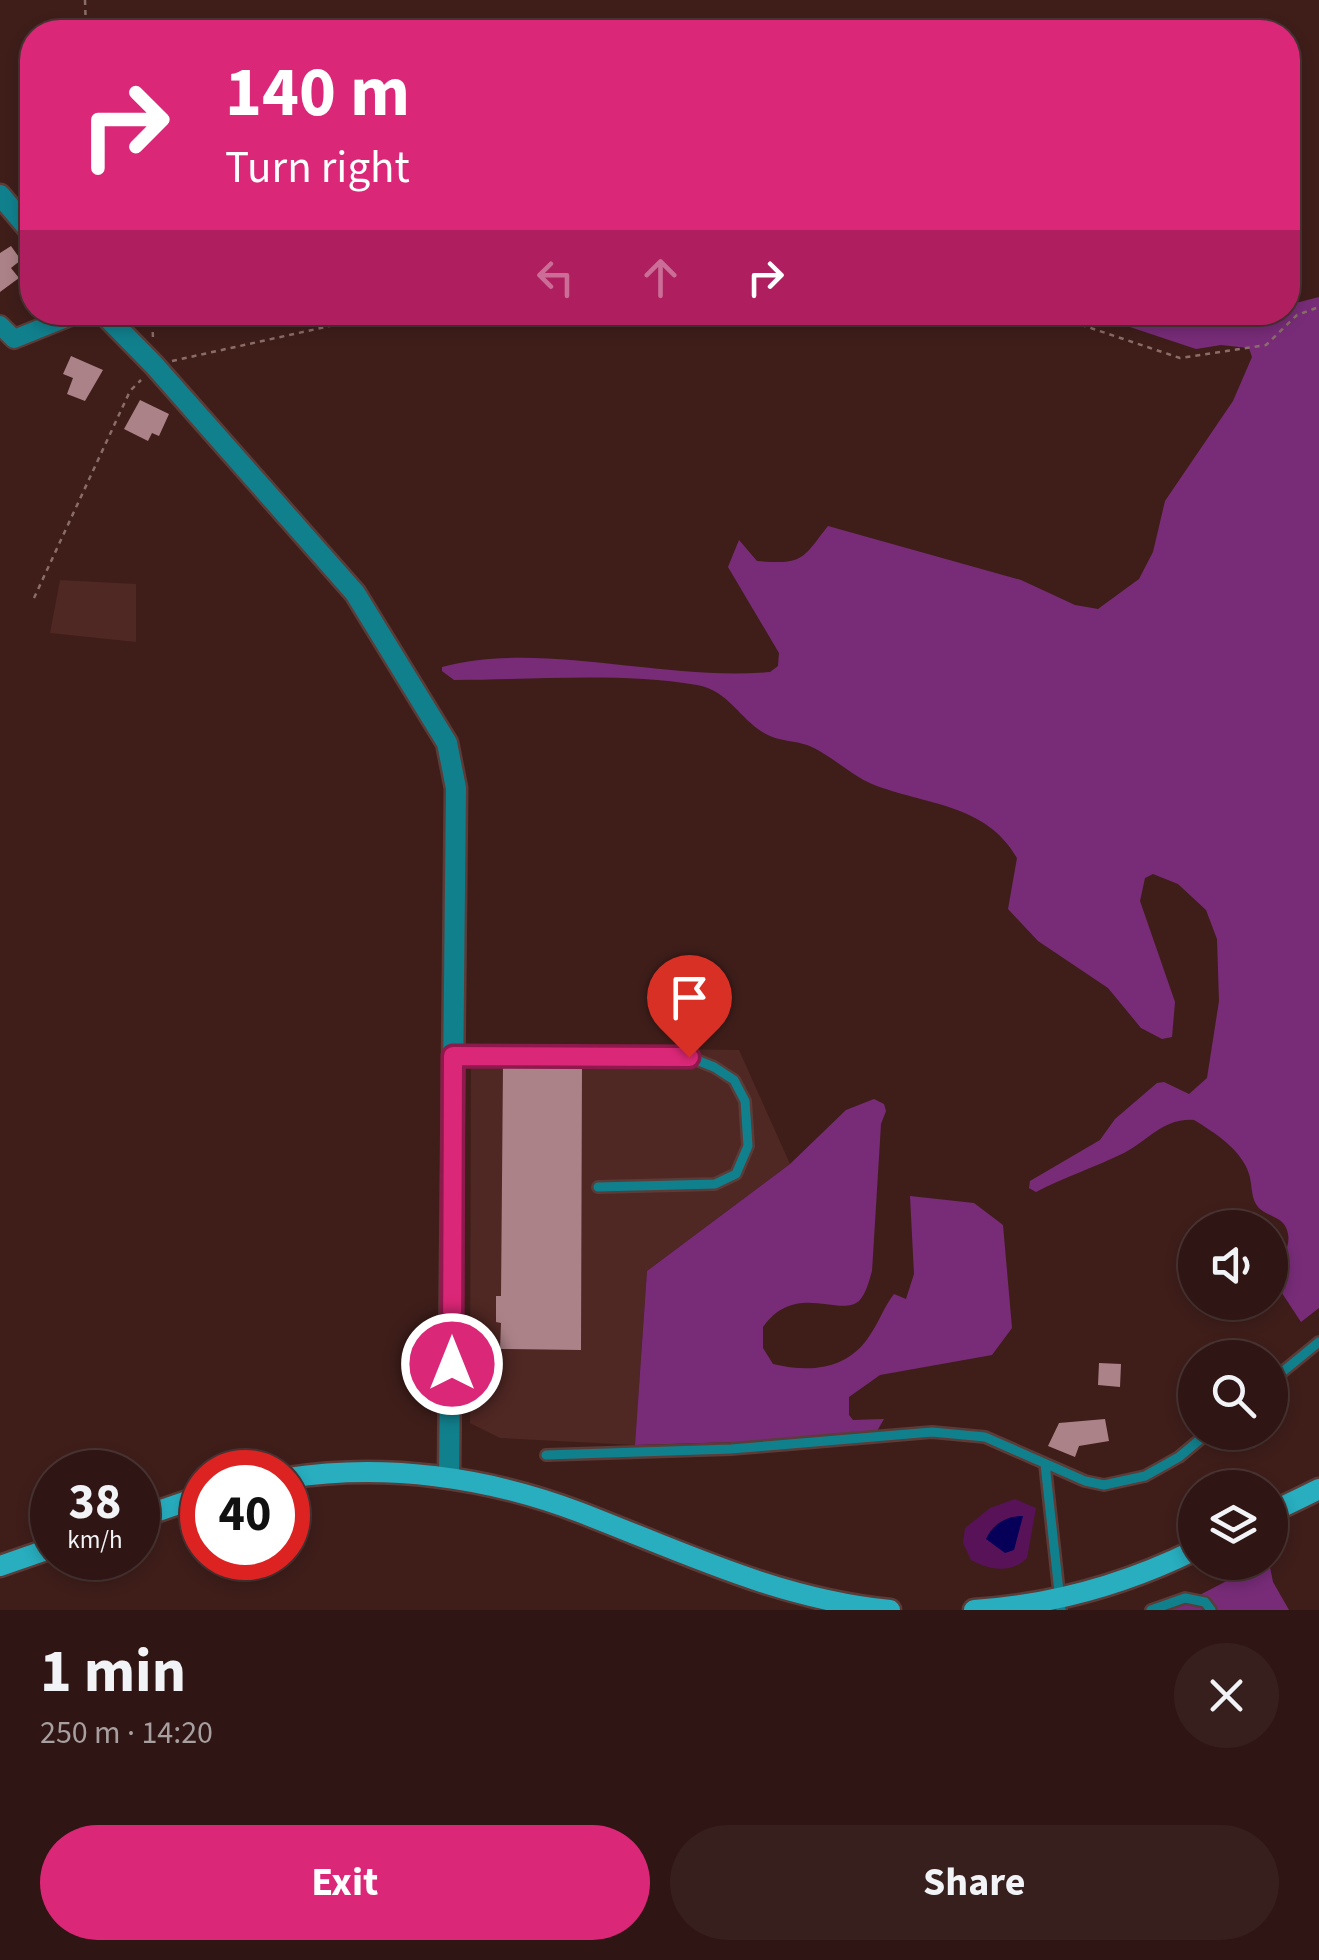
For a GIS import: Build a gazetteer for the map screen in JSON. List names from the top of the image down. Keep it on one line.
{"page":{"turn":["140 m","Turn right"],"speed":"38 km/h","limit":"40","heading":["1 min","250 m · 14:20"],"buttons":["Exit","Share"]}}
